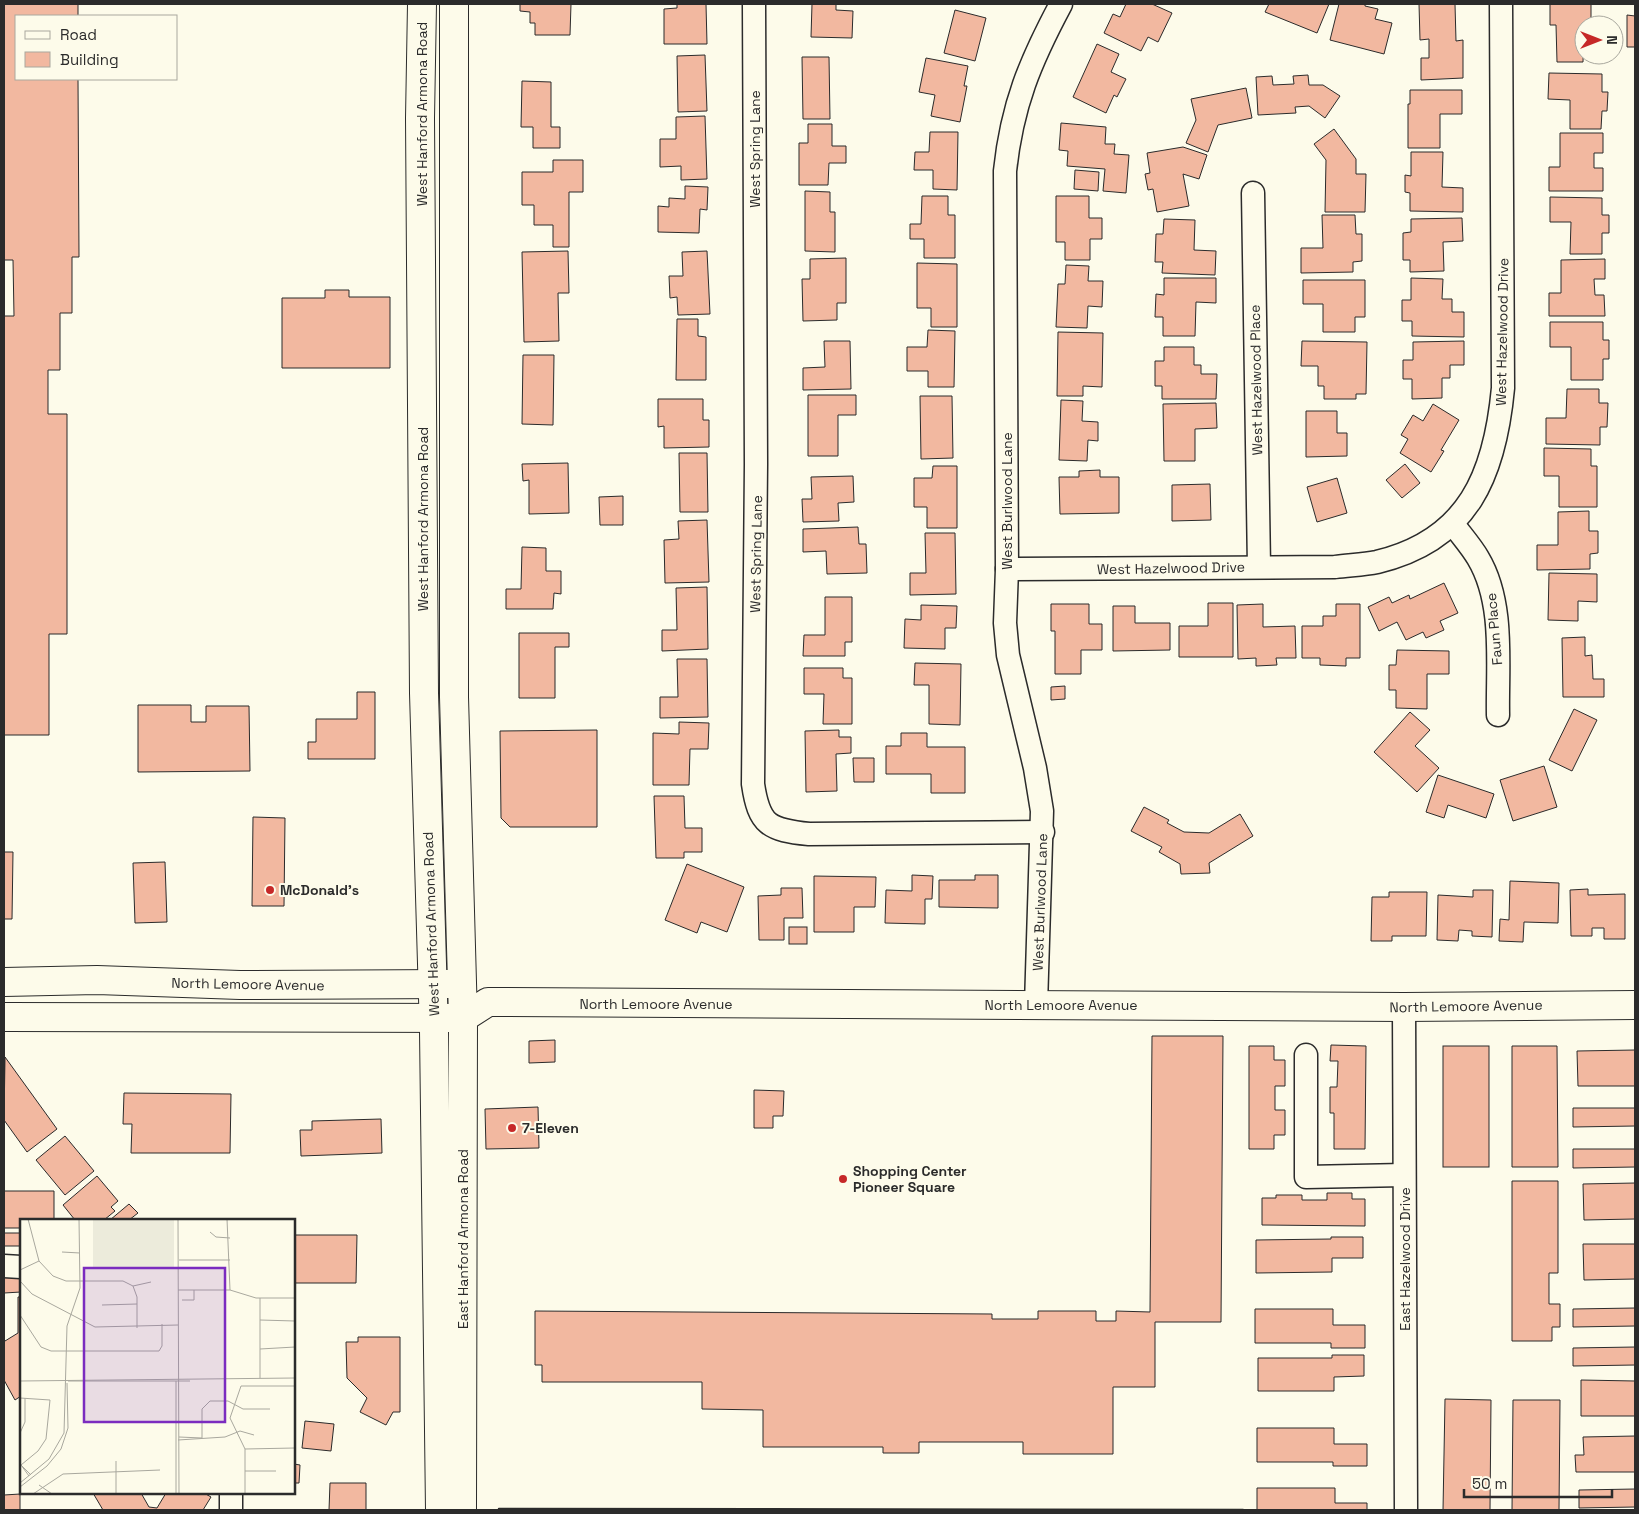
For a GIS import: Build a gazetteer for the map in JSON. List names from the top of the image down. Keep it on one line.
{"streets":{"main road":["West Hanford Armona Road","North Lemoore Avenue","East Hanford Armona Road"],"street":["West Spring Lane","West Hazelwood Drive","West Hazelwood Place","West Burlwood Lane","Faun Place","East Hazelwood Drive"]},"crossings":[["West Hanford Armona Road","North Lemoore Avenue"],["West Hanford Armona Road","East Hanford Armona Road"],["West Spring Lane","West Burlwood Lane"],["West Hazelwood Drive","West Hazelwood Place"],["West Hazelwood Drive","West Burlwood Lane"],["West Hazelwood Drive","Faun Place"],["West Burlwood Lane","North Lemoore Avenue"],["North Lemoore Avenue","East Hanford Armona Road"],["North Lemoore Avenue","East Hazelwood Drive"]],"places":["McDonald's","7-Eleven","Shopping Center Pioneer Square"],"legend":["Road","Building"],"scale_bar":"50 m","north":"right"}
